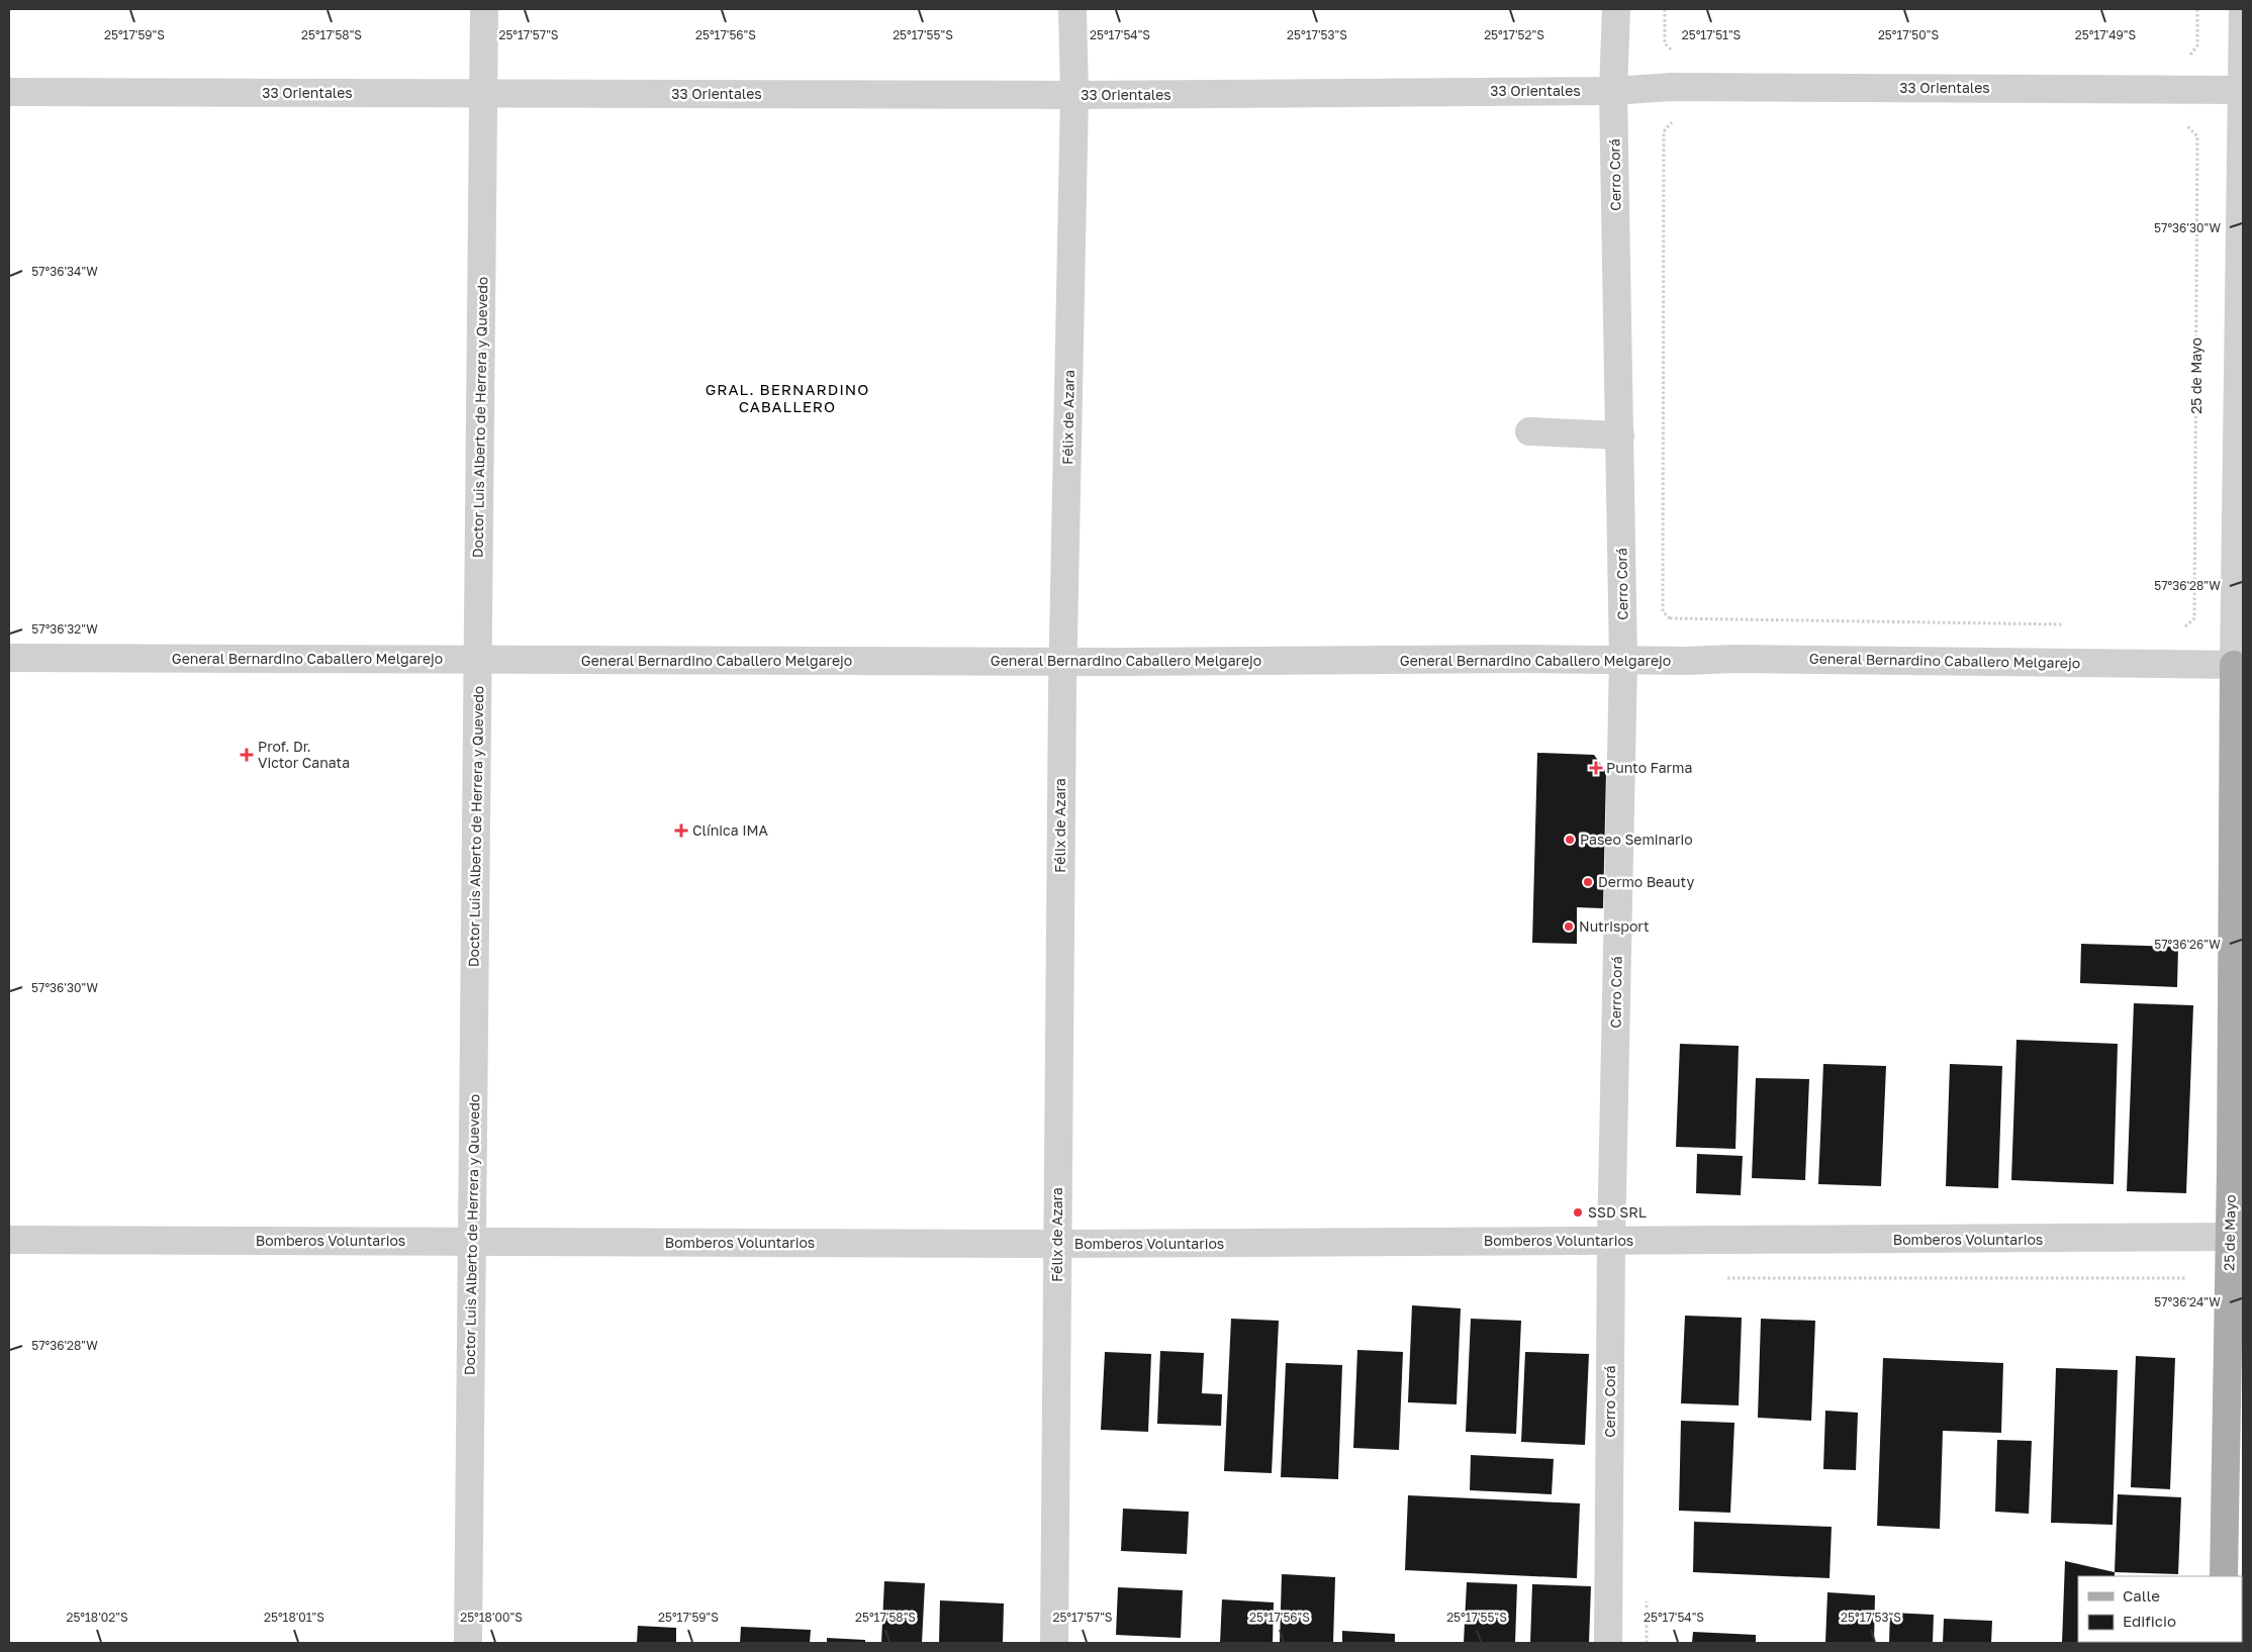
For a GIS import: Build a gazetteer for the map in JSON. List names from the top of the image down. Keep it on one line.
{"streets":{"main road":["25 de Mayo"],"street":["33 Orientales","Cerro Corá","Doctor Luis Alberto de Herrera y Quevedo","Félix de Azara","General Bernardino Caballero Melgarejo","Bomberos Voluntarios"]},"crossings":[["33 Orientales","Cerro Corá"],["33 Orientales","25 de Mayo"],["33 Orientales","Doctor Luis Alberto de Herrera y Quevedo"],["33 Orientales","Félix de Azara"],["Cerro Corá","General Bernardino Caballero Melgarejo"],["Cerro Corá","Bomberos Voluntarios"],["25 de Mayo","General Bernardino Caballero Melgarejo"],["25 de Mayo","Bomberos Voluntarios"],["Doctor Luis Alberto de Herrera y Quevedo","General Bernardino Caballero Melgarejo"],["Doctor Luis Alberto de Herrera y Quevedo","Bomberos Voluntarios"],["Félix de Azara","General Bernardino Caballero Melgarejo"],["Félix de Azara","Bomberos Voluntarios"]],"districts":["GRAL. BERNARDINO CABALLERO"],"places":{"health":["Prof. Dr. Victor Canata","Punto Farma","Clínica IMA"],"other":["Paseo Seminario","Dermo Beauty","Nutrisport","SSD SRL"]},"legend":["Calle","Edificio"],"coordinates":["25°17'59\"S","25°17'58\"S","25°17'57\"S","25°17'56\"S","25°17'55\"S","25°17'54\"S","25°17'53\"S","25°17'52\"S","25°17'51\"S","25°17'50\"S","25°17'49\"S","57°36'30\"W","57°36'34\"W","57°36'28\"W","57°36'32\"W","57°36'26\"W","57°36'24\"W","25°18'02\"S","25°18'01\"S","25°18'00\"S"]}
